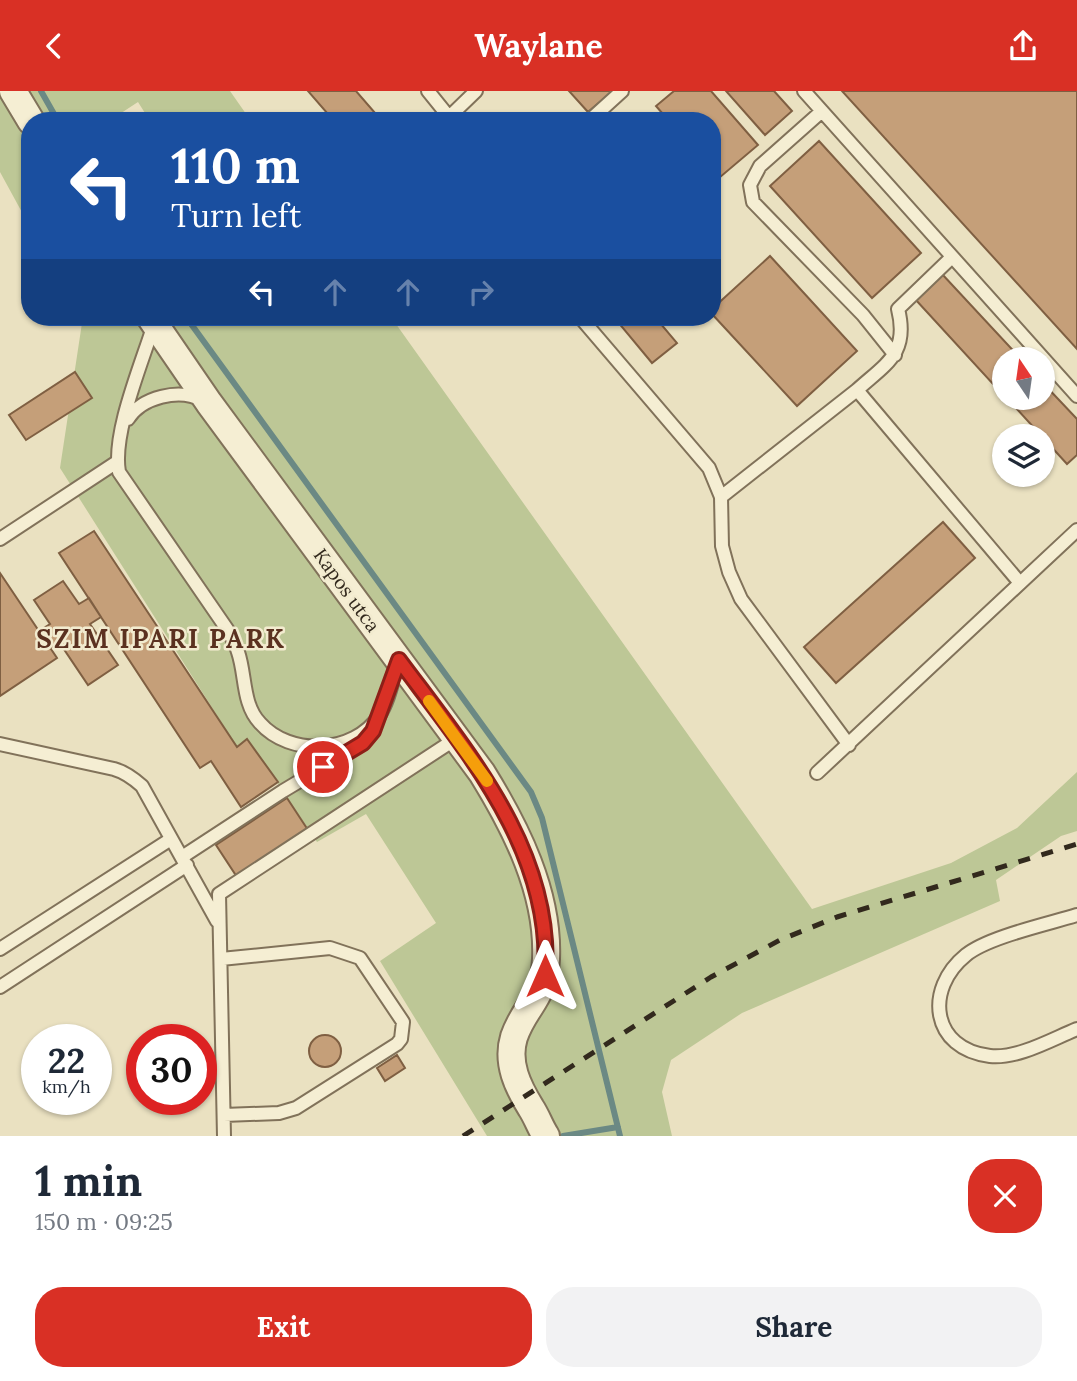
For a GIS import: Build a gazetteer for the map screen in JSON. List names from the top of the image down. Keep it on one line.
{"streets":{"street":["Kapos utca"]},"districts":["SZIM IPARI PARK"],"north":"top","page":{"header":"Waylane","turn":["110 m","Turn left"],"speed":"22 km/h","limit":"30","heading":["1 min","150 m · 09:25"],"buttons":["Exit","Share"]}}
